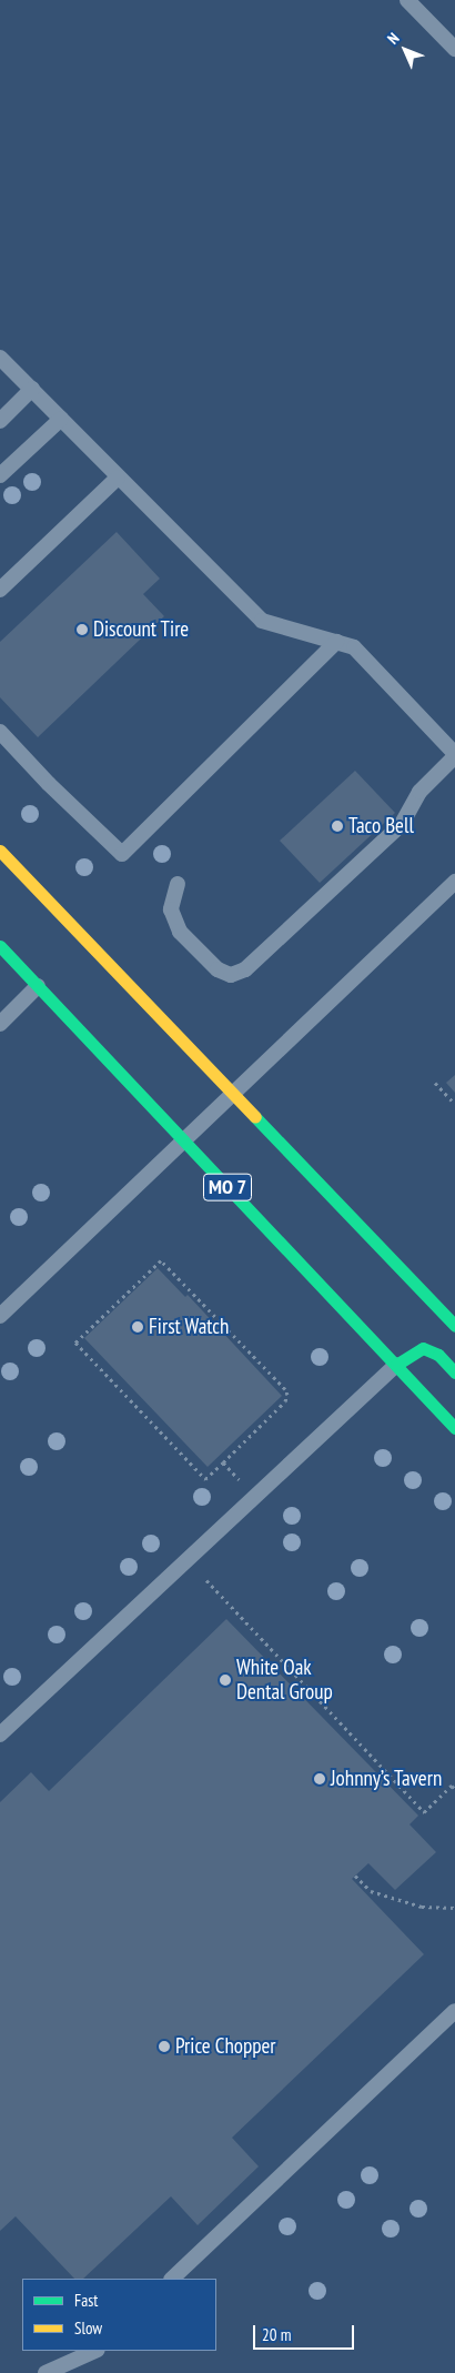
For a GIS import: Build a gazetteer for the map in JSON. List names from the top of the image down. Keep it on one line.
{"streets":{"main road":["MO 7"]},"places":["Discount Tire","Taco Bell","First Watch","White Oak Dental Group","Johnny’s Tavern","Price Chopper"],"legend":["Fast","Slow"],"scale_bar":"20 m","north":"top left"}
